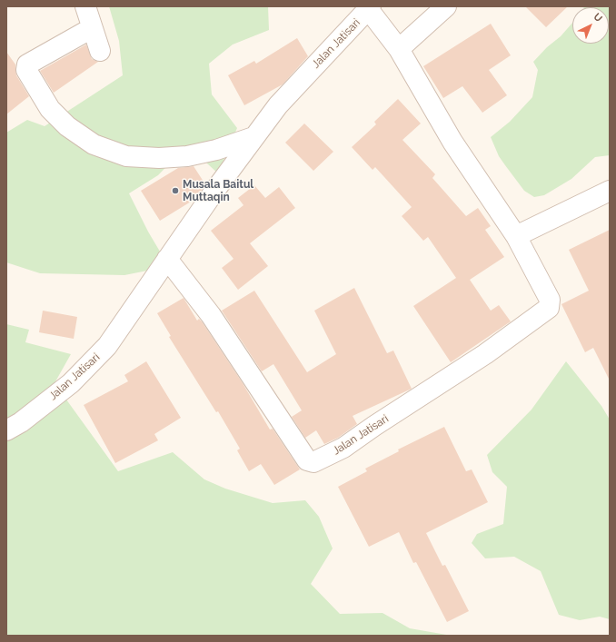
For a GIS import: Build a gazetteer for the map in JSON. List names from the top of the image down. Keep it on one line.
{"streets":{"street":["Jalan Jatisari"]},"places":["Musala Baitul Muttaqin"],"north":"top right"}
